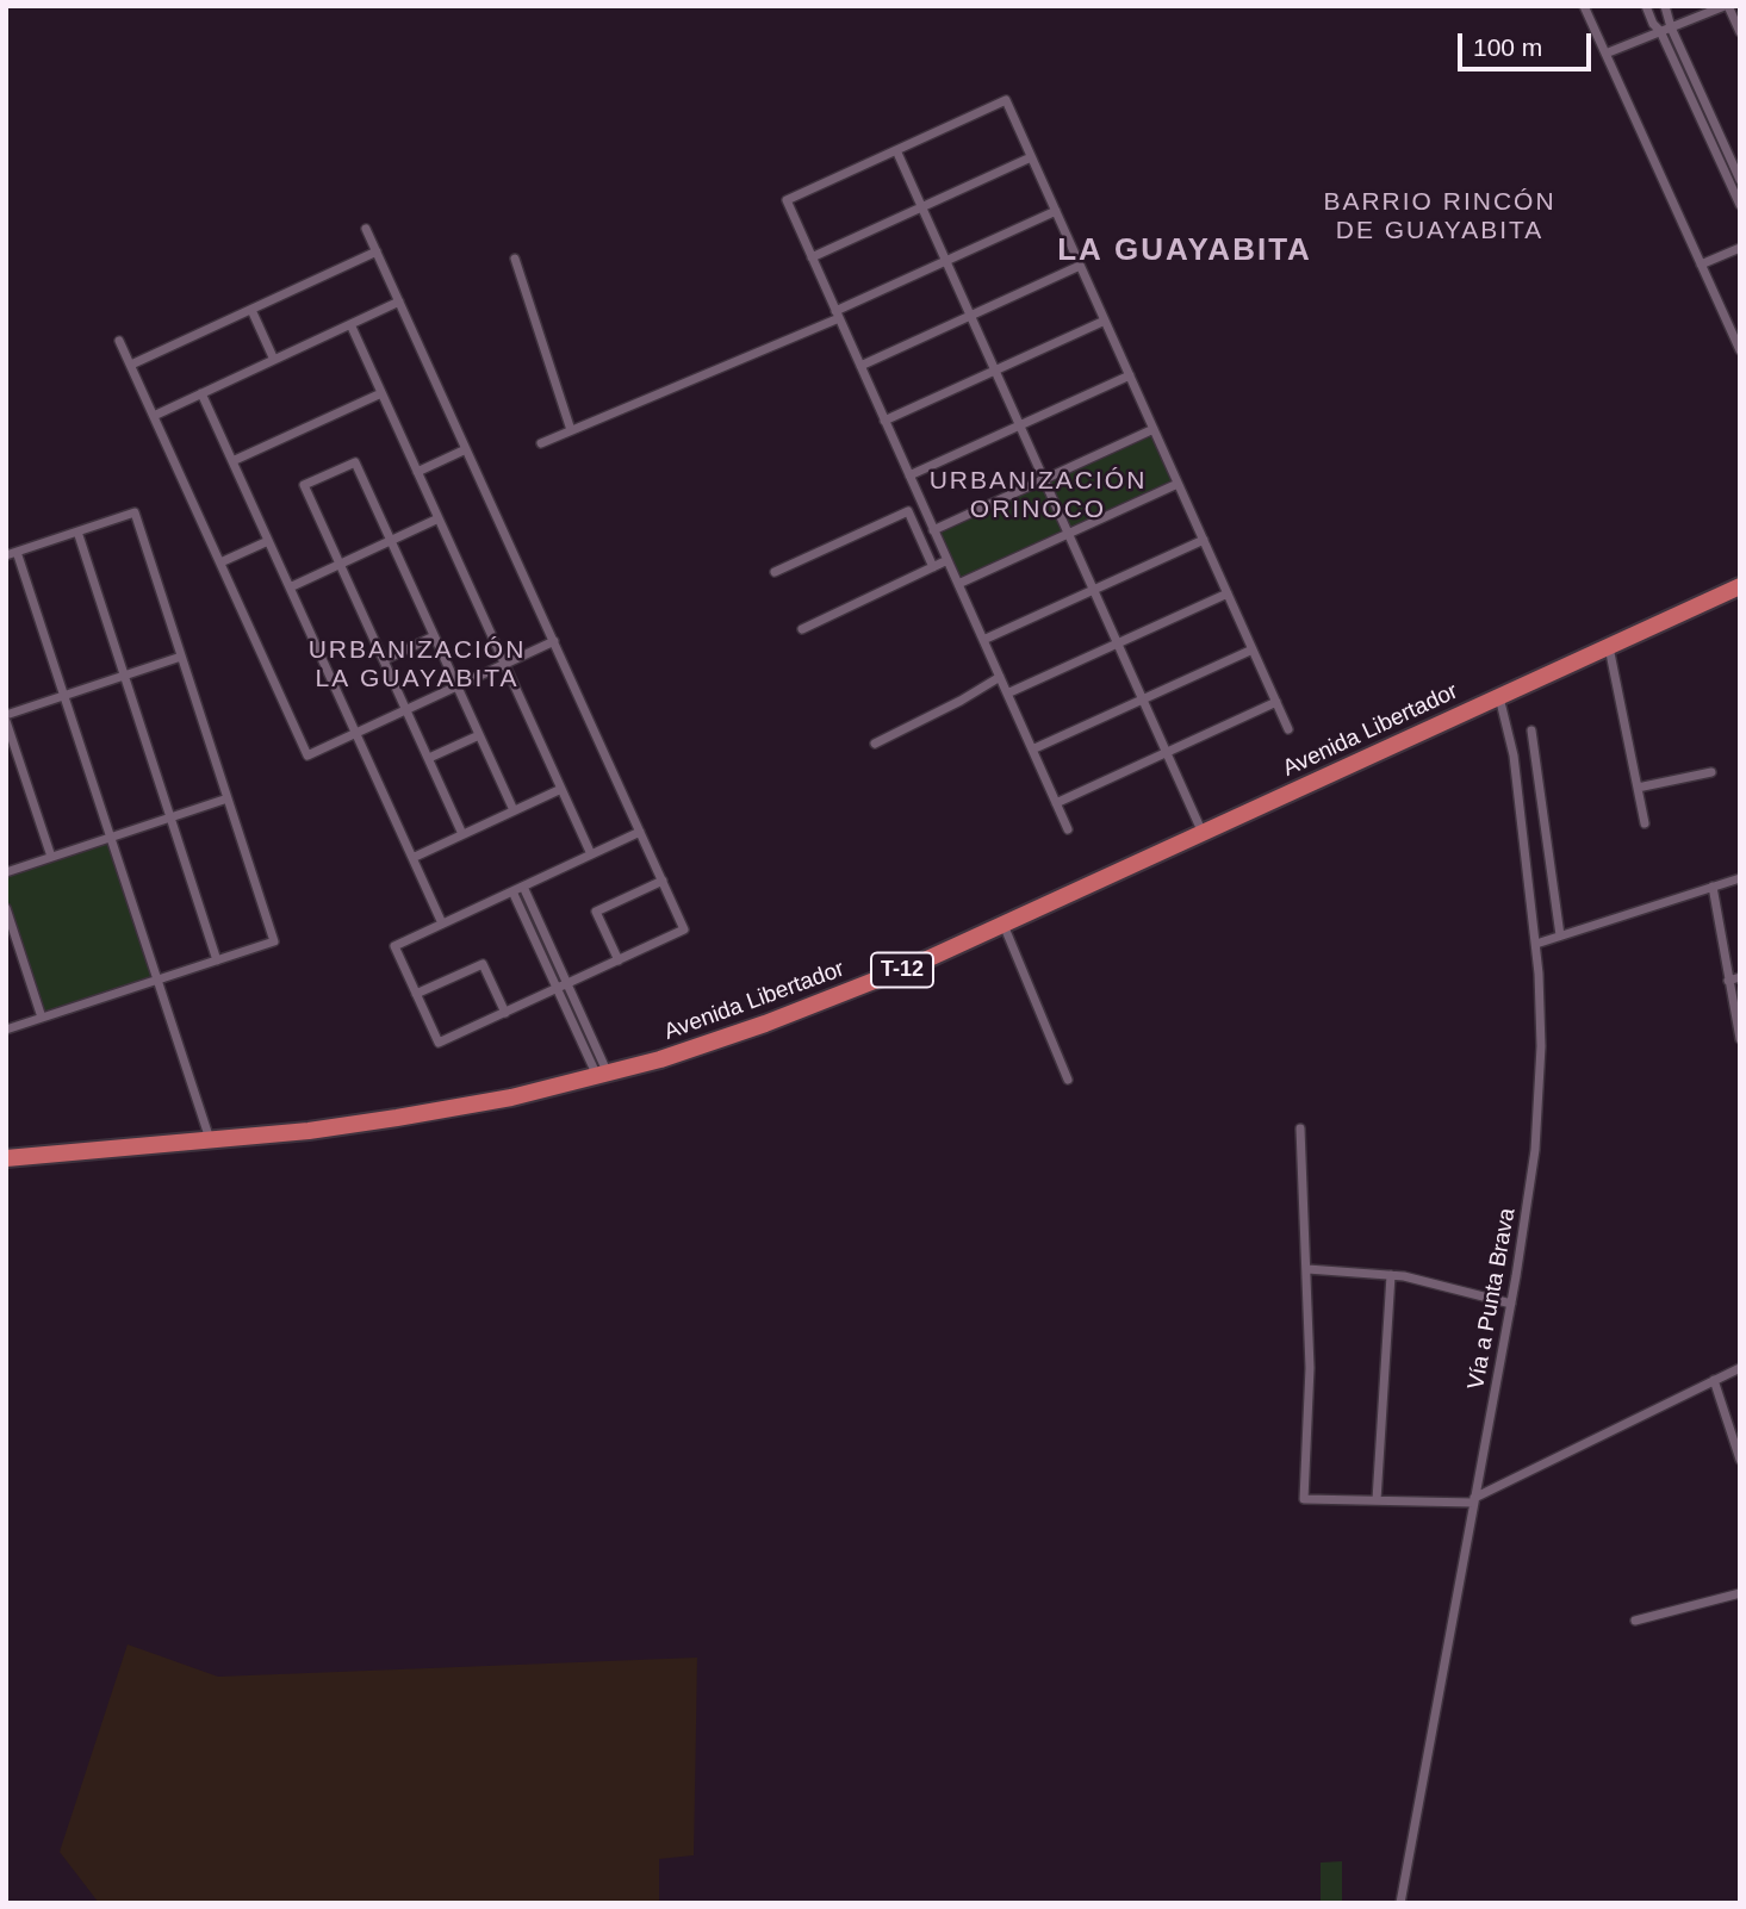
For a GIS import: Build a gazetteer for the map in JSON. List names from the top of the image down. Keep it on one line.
{"streets":{"highway":["Avenida Libertador","T-12"],"street":["Vía a Punta Brava"]},"crossings":[["Avenida Libertador","Vía a Punta Brava"]],"districts":["BARRIO RINCÓN DE GUAYABITA","LA GUAYABITA","URBANIZACIÓN ORINOCO","URBANIZACIÓN LA GUAYABITA"],"scale_bar":"100 m"}
